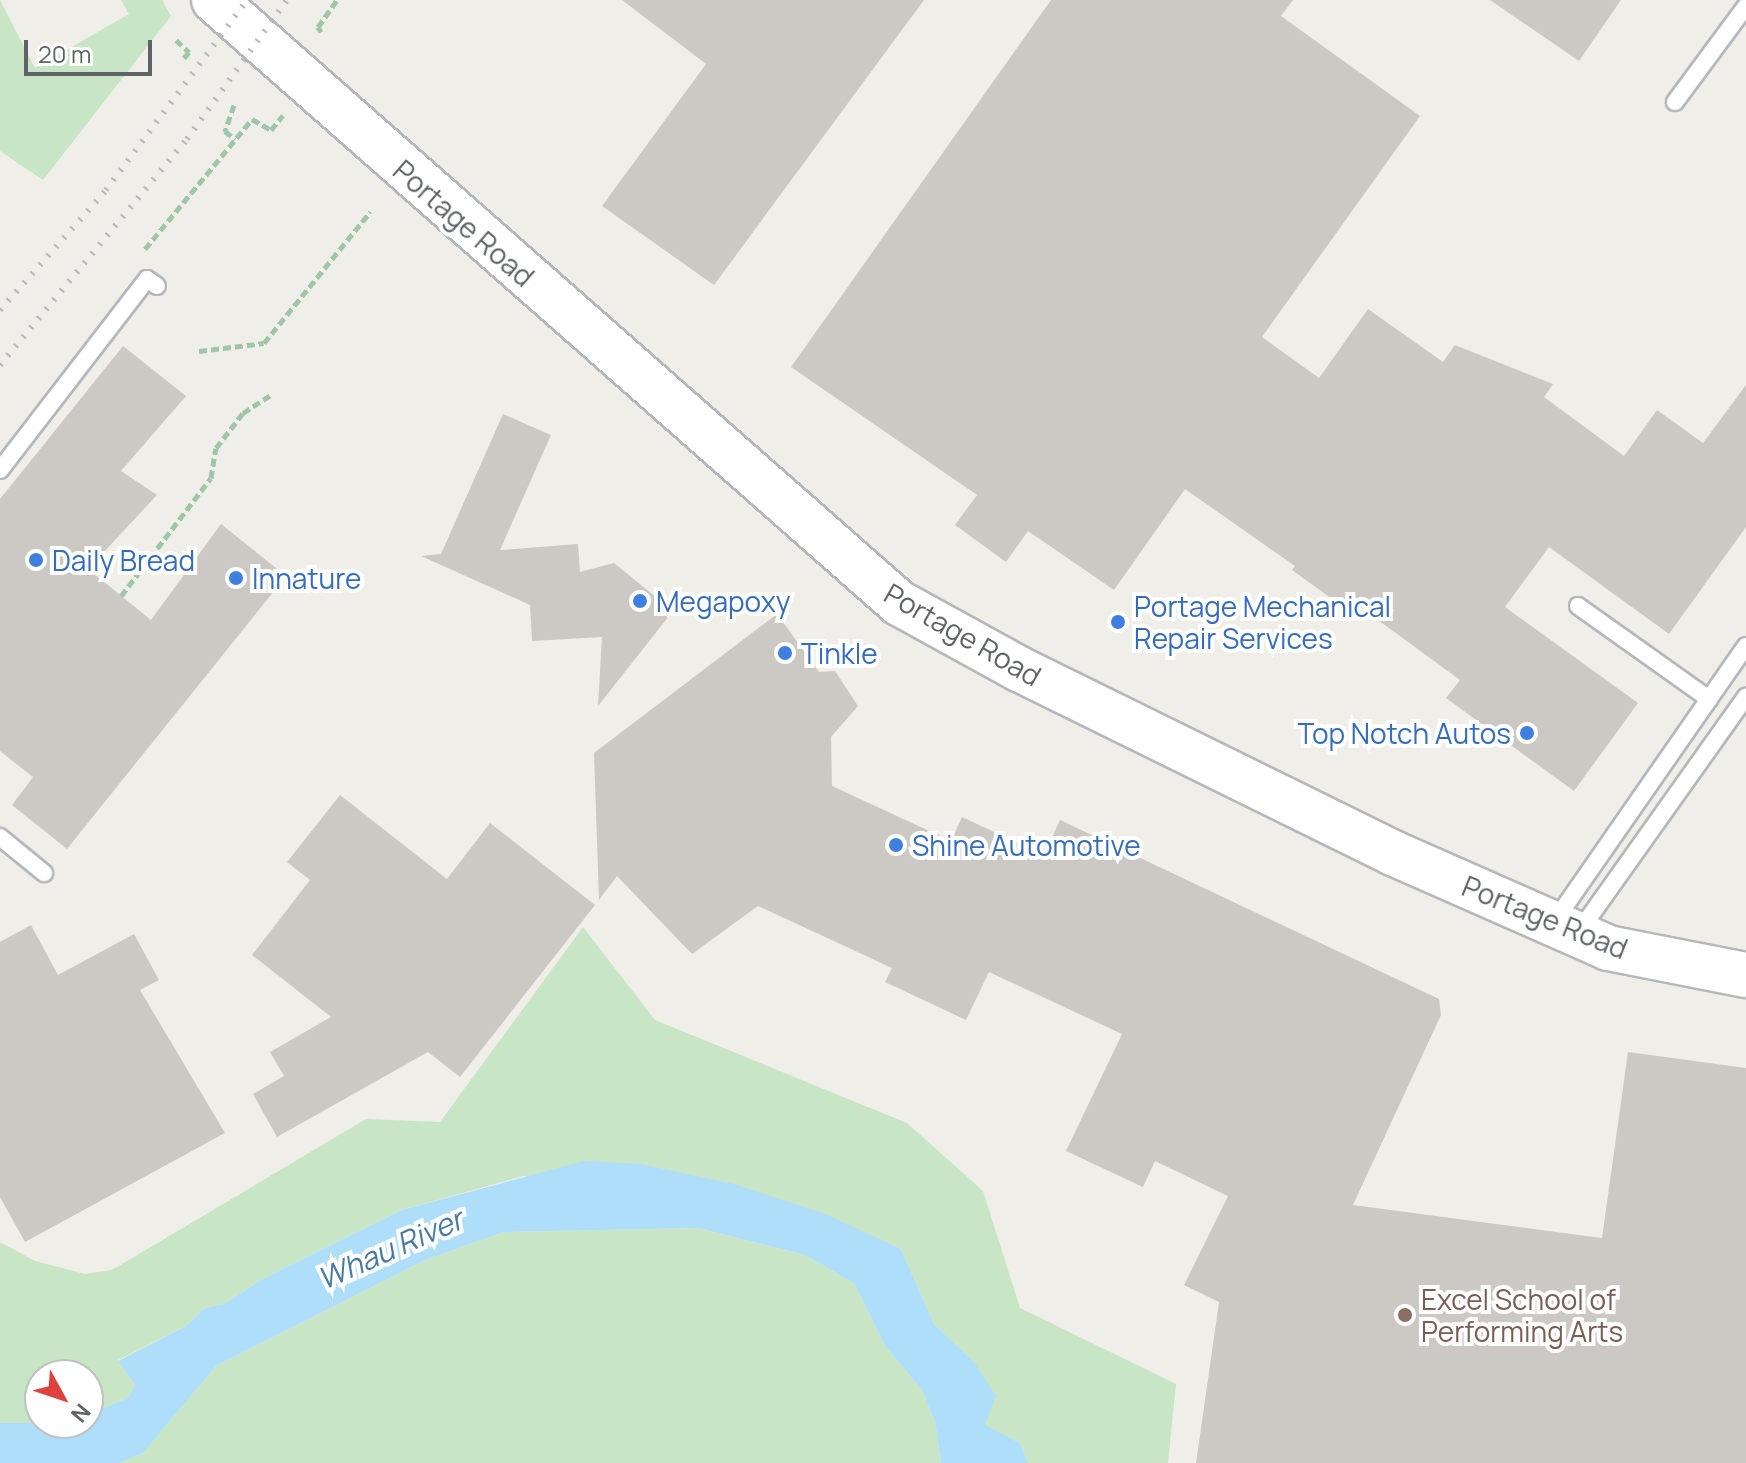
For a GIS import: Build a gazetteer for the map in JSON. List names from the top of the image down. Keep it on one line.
{"streets":{"main road":["Portage Road"]},"water":["Whau River"],"places":["Daily Bread","Innature","Megapoxy","Portage Mechanical Repair Services","Tinkle","Top Notch Autos","Shine Automotive","Excel School of Performing Arts"],"scale_bar":"20 m","north":"bottom right"}
